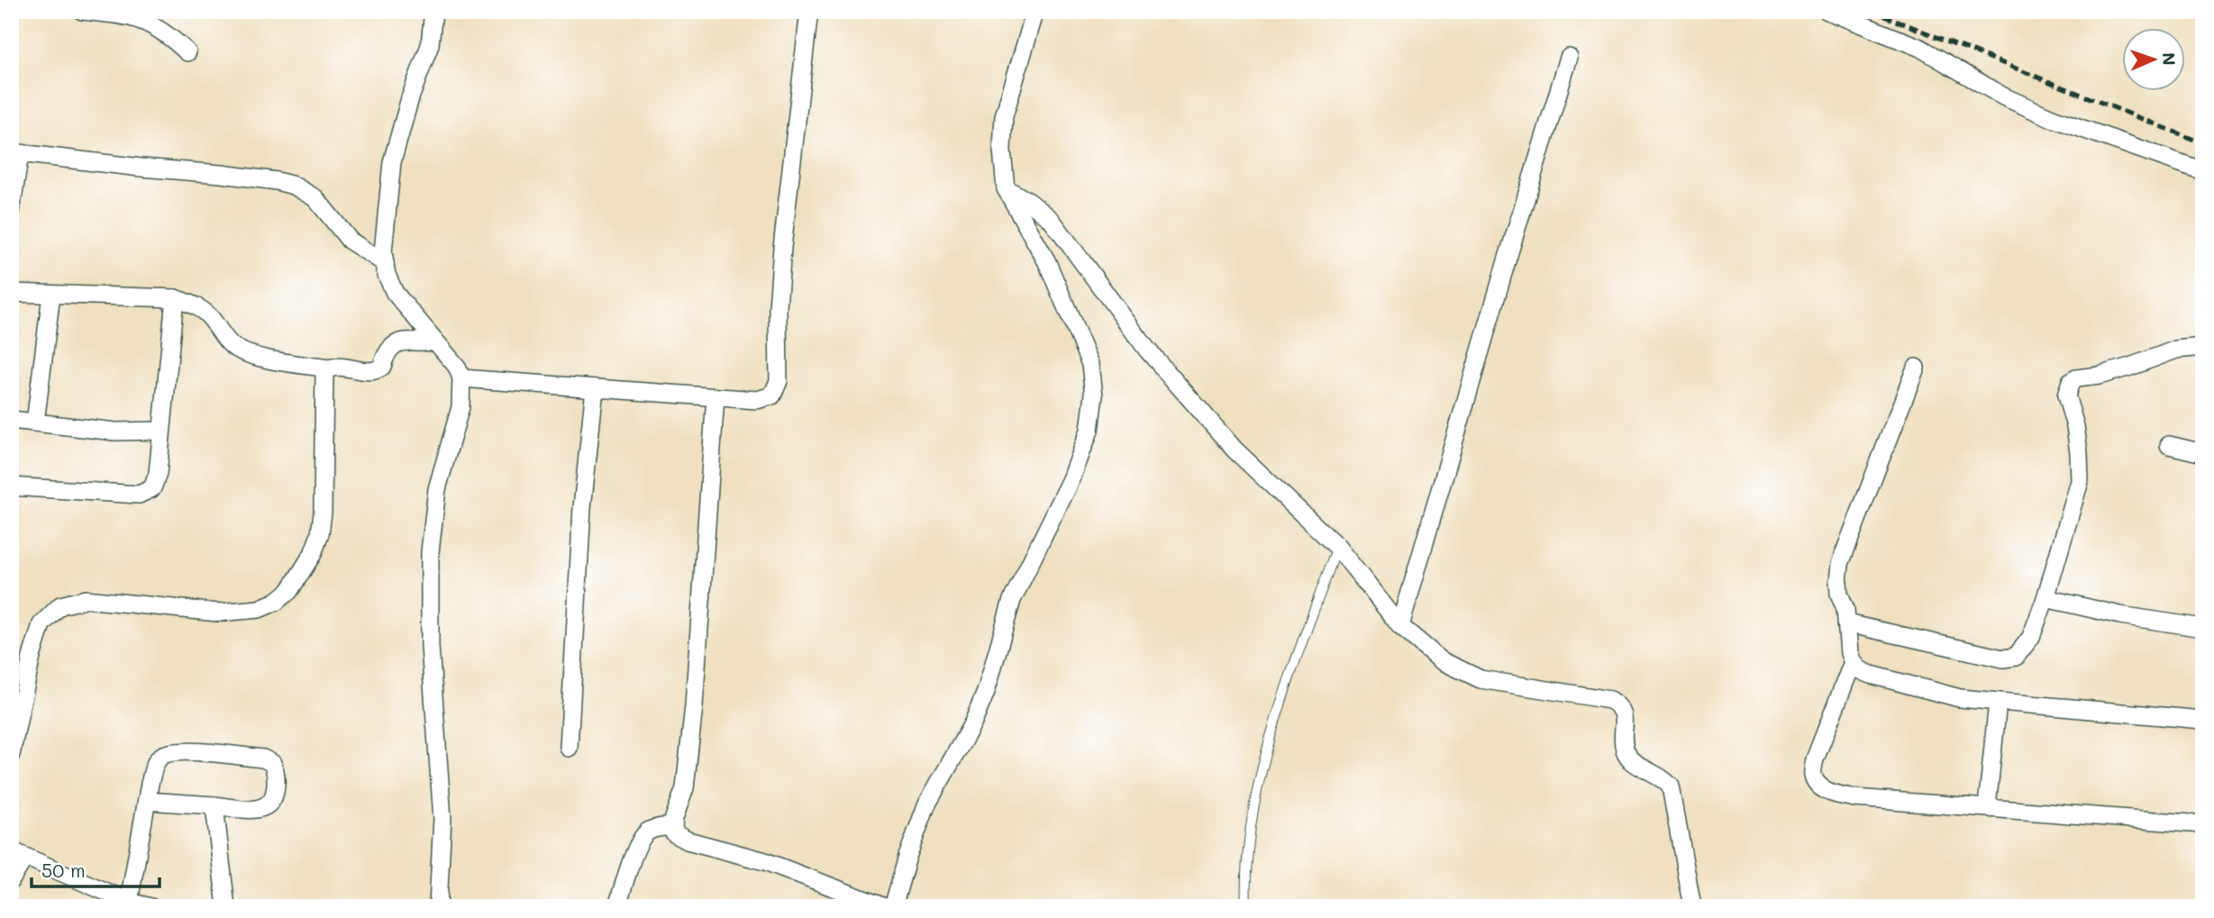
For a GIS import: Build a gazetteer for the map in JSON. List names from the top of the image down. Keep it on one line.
{"scale_bar":"50 m","north":"right"}
